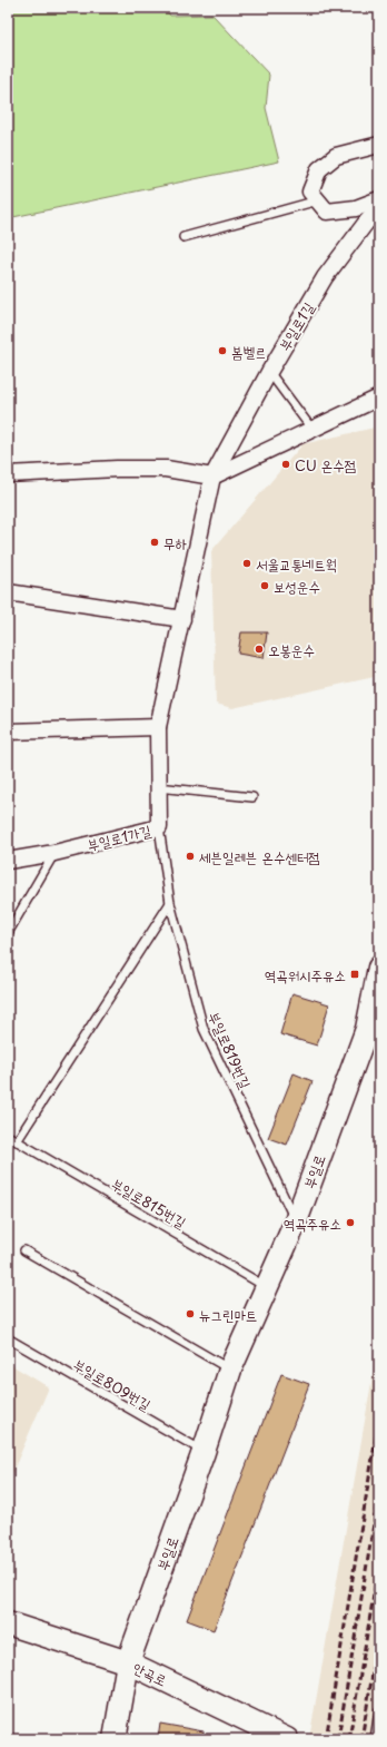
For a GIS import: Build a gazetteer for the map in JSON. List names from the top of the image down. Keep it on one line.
{"streets":{"street":["부일로1길","부일로1가길","부일로","안곡로"],"lane":["부일로819번길","부일로815번길","부일로809번길"]},"crossings":[["부일로1길","부일로1가길"],["부일로1가길","부일로819번길"],["부일로819번길","부일로"],["부일로","부일로815번길"],["부일로","부일로809번길"],["부일로","안곡로"]],"places":{"other":["봄벨르","CU 온수점","무하","서울교통네트웍","보성운수","오봉운수","세븐일레븐 온수센터점","역곡주유소","뉴그린마트"],"transit":["역곡워시주유소"]}}
